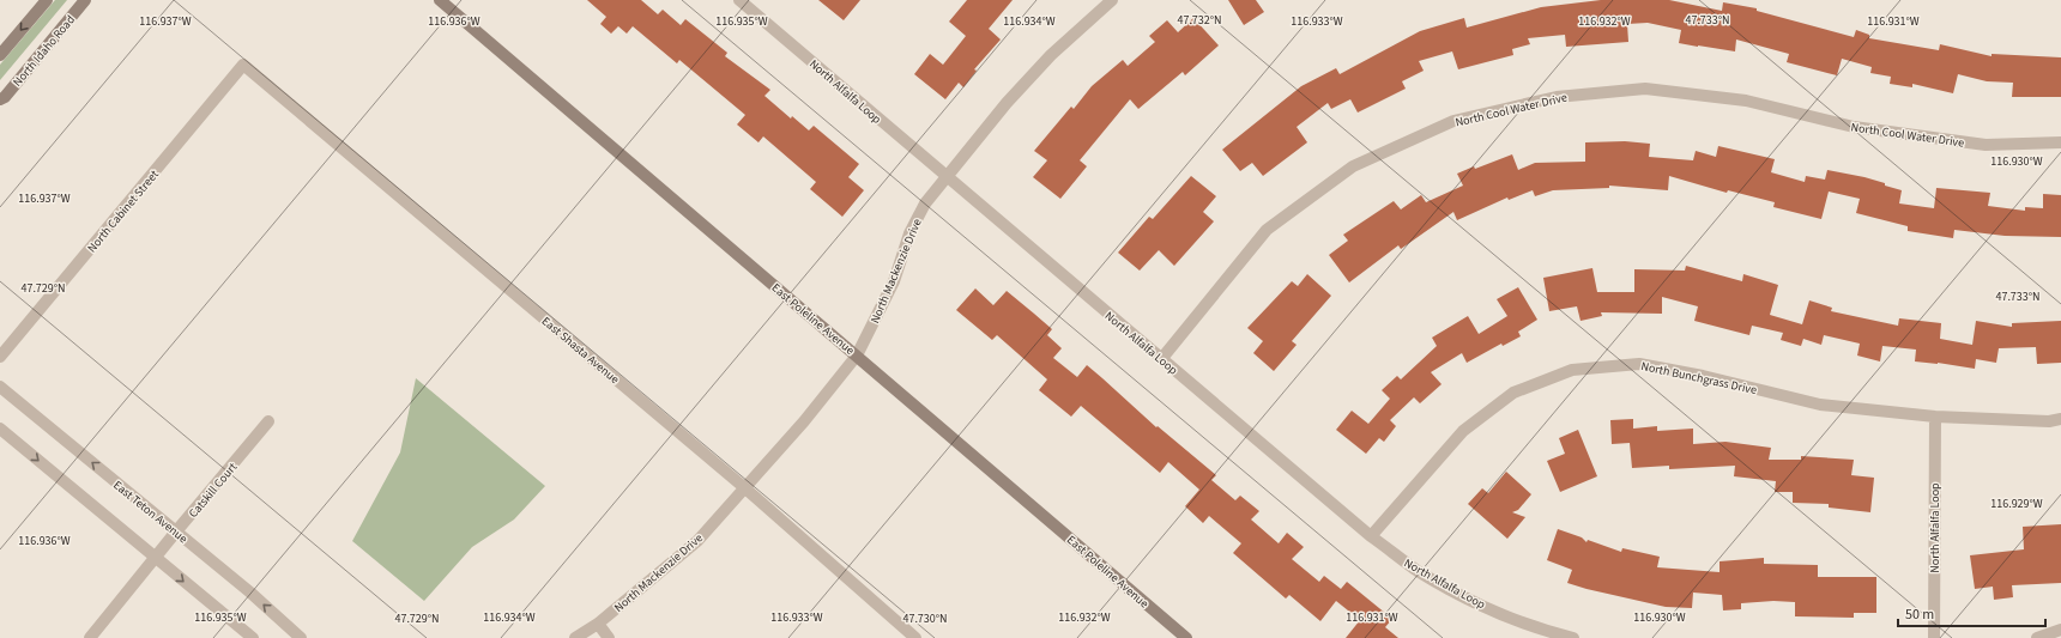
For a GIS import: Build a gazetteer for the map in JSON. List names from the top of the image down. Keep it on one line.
{"streets":{"main road":["North Idaho Road","East Poleline Avenue"],"street":["North Alfalfa Loop","North Cool Water Drive","North Cabinet Street","North Mackenzie Drive","East Shasta Avenue","North Bunchgrass Drive","Catskill Court","East Teton Avenue"]},"crossings":[["North Alfalfa Loop","North Cool Water Drive"],["North Alfalfa Loop","North Mackenzie Drive"],["North Alfalfa Loop","North Bunchgrass Drive"],["North Cabinet Street","East Shasta Avenue"],["North Mackenzie Drive","East Poleline Avenue"],["North Mackenzie Drive","East Shasta Avenue"],["Catskill Court","East Teton Avenue"]],"scale_bar":"50 m","coordinates":["47.732°N","47.733°N","116.937°W","116.936°W","116.935°W","116.934°W","116.933°W","116.932°W","116.931°W","116.930°W","47.729°N","116.929°W","47.730°N"]}
